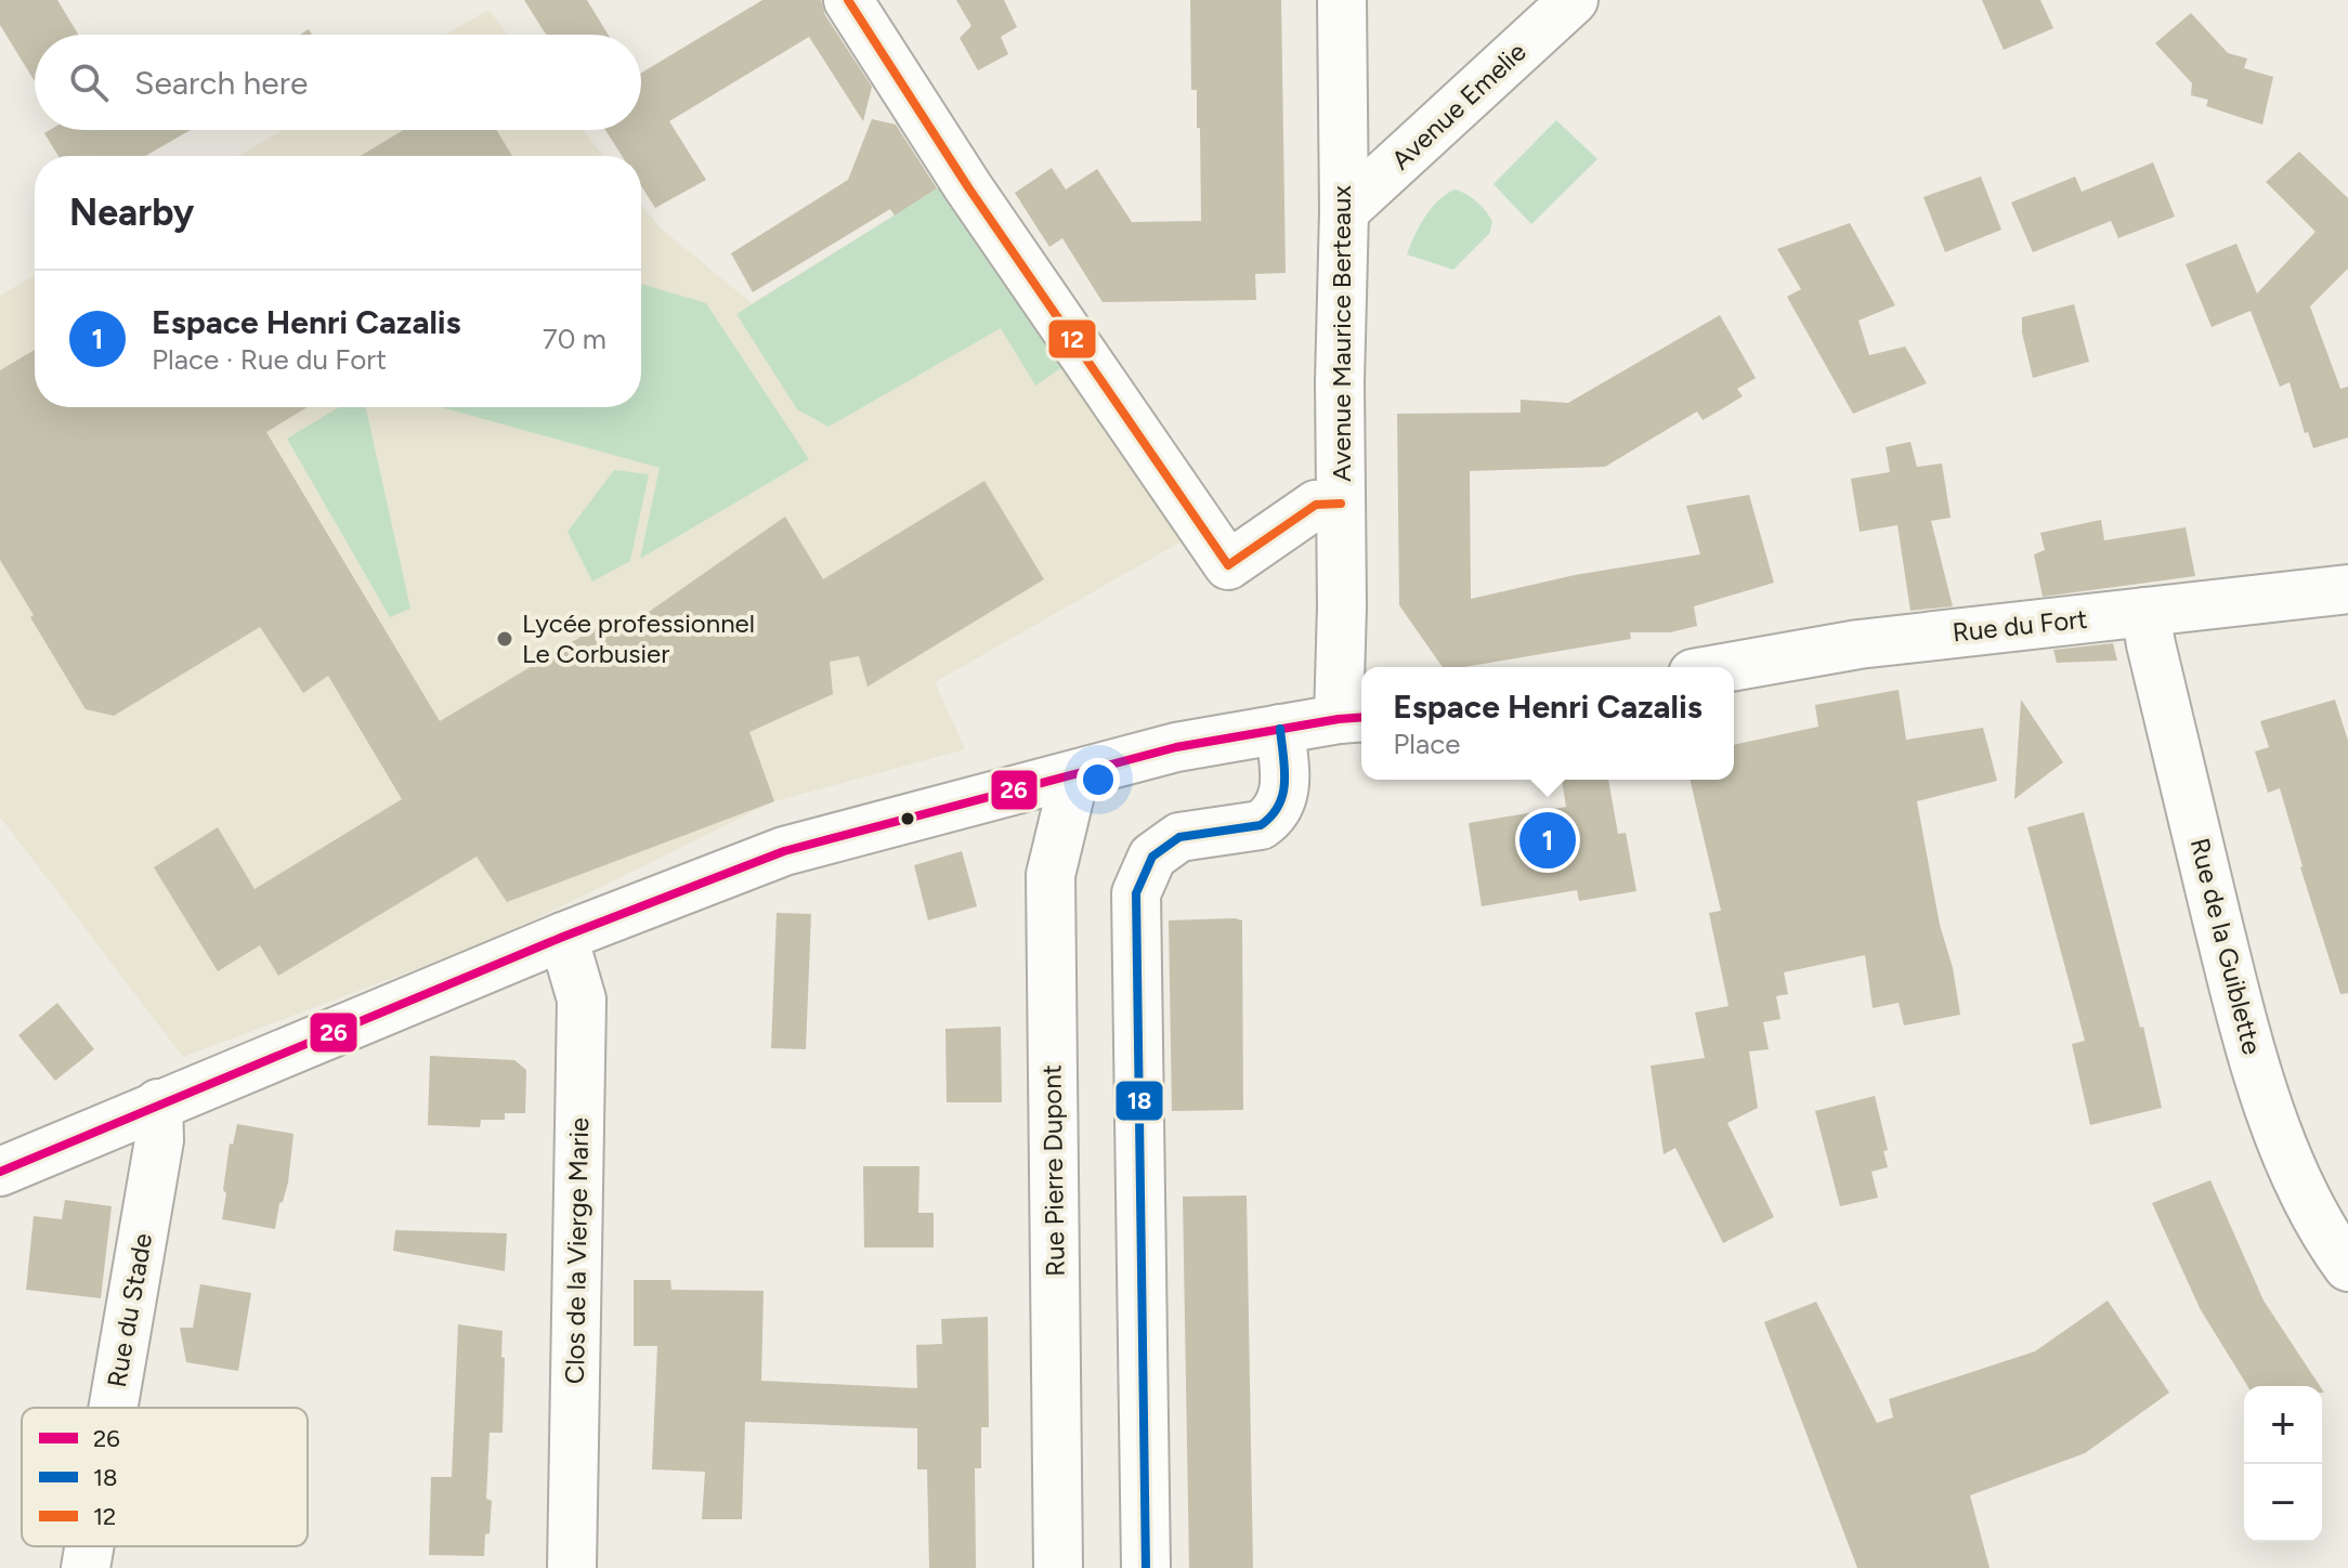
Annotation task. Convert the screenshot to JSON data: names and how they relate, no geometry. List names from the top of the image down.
{
  "streets": {
    "street": [
      "Avenue Emelie",
      "Avenue Maurice Berteaux",
      "Rue du Fort",
      "Rue de la Guiblette",
      "Rue Pierre Dupont",
      "Clos de la Vierge Marie",
      "Rue du Stade"
    ]
  },
  "crossings": [
    ["Avenue Emelie", "Avenue Maurice Berteaux"],
    ["Rue du Fort", "Rue de la Guiblette"]
  ],
  "places": ["Lycée professionnel Le Corbusier"],
  "lines": ["transit line 12", "transit line 26", "transit line 18"],
  "legend": ["26", "18", "12"],
  "page": {
    "search": "Search here",
    "heading": "Nearby",
    "list": [
      {
        "mark": "1",
        "name": "Espace Henri Cazalis",
        "note": "Place · Rue du Fort",
        "value": "70 m"
      }
    ],
    "popup": ["Espace Henri Cazalis", "Place"],
    "pins": "1",
    "map_buttons": ["+", "−"]
  }
}
